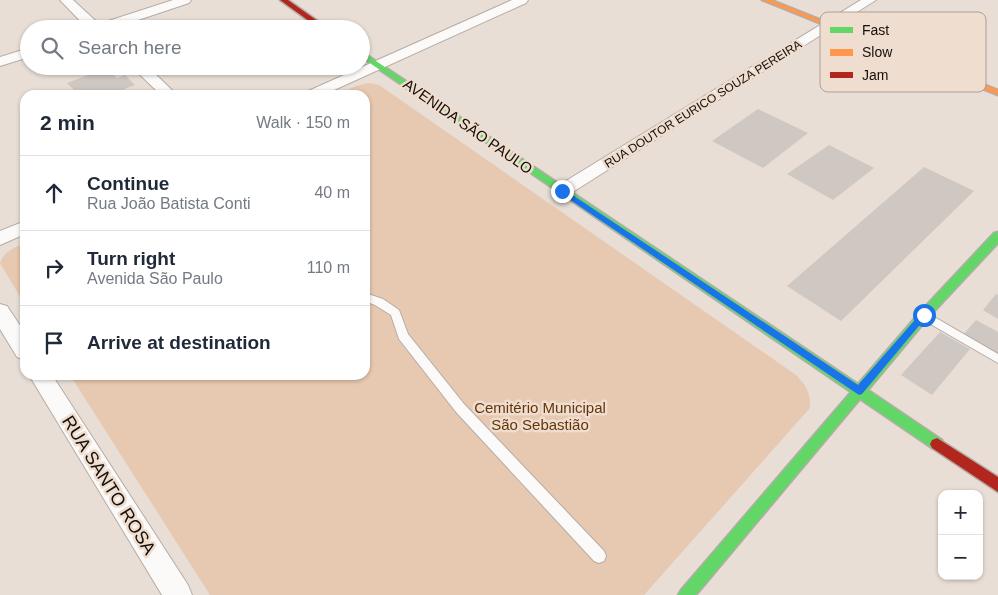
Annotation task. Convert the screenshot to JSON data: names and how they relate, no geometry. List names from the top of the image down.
{
  "streets": {
    "street": ["RUA DOUTOR EURICO SOUZA PEREIRA", "AVENIDA SÃO PAULO", "RUA SANTO ROSA"]
  },
  "crossings": [
    ["RUA DOUTOR EURICO SOUZA PEREIRA", "AVENIDA SÃO PAULO"]
  ],
  "parks": ["Cemitério Municipal São Sebastião"],
  "legend": ["Fast", "Slow", "Jam"],
  "page": {
    "search": "Search here",
    "heading": ["2 min", "Walk · 150 m"],
    "list": [
      ["Continue", "Rua João Batista Conti", "40 m"],
      ["Turn right", "Avenida São Paulo", "110 m"],
      "Arrive at destination"
    ],
    "map_buttons": ["+", "−"]
  }
}
